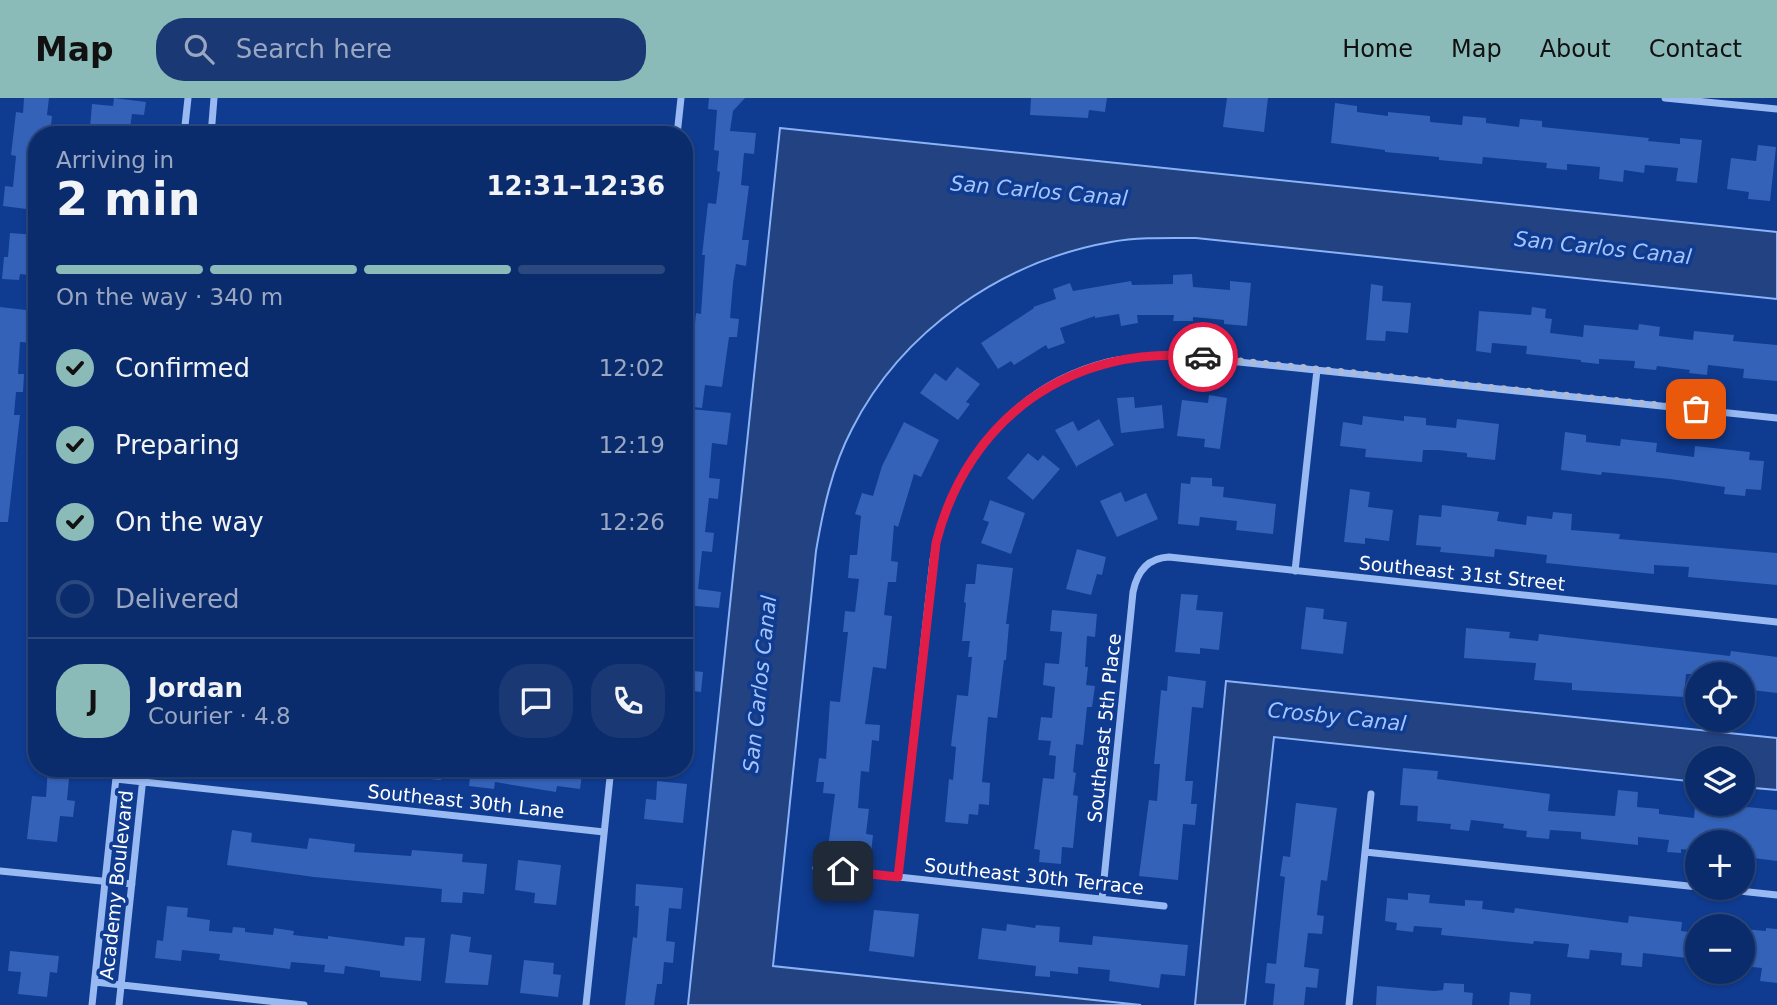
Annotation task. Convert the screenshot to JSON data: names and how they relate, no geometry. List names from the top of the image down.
{
  "streets": {
    "street": [
      "Southeast 31st Street",
      "Southeast 5th Place",
      "Southeast 30th Lane",
      "Southeast 30th Terrace",
      "Academy Boulevard"
    ]
  },
  "crossings": [
    ["Southeast 31st Street", "Southeast 5th Place"],
    ["Southeast 5th Place", "Southeast 30th Terrace"],
    ["Southeast 30th Lane", "Academy Boulevard"]
  ],
  "water": ["San Carlos Canal", "Crosby Canal"],
  "page": {
    "header": "Map",
    "search": "Search here",
    "nav": [
      "Home",
      "Map",
      "About",
      "Contact"
    ],
    "heading": ["2 min", "Arriving in", "12:31–12:36"],
    "panel": ["Jordan", "Courier · 4.8"],
    "bar": "On the way · 340 m",
    "list": [
      ["Confirmed", "12:02"],
      ["Preparing", "12:19"],
      ["On the way", "12:26"],
      "Delivered"
    ],
    "map_buttons": ["+", "−"],
    "round": "J"
  }
}
